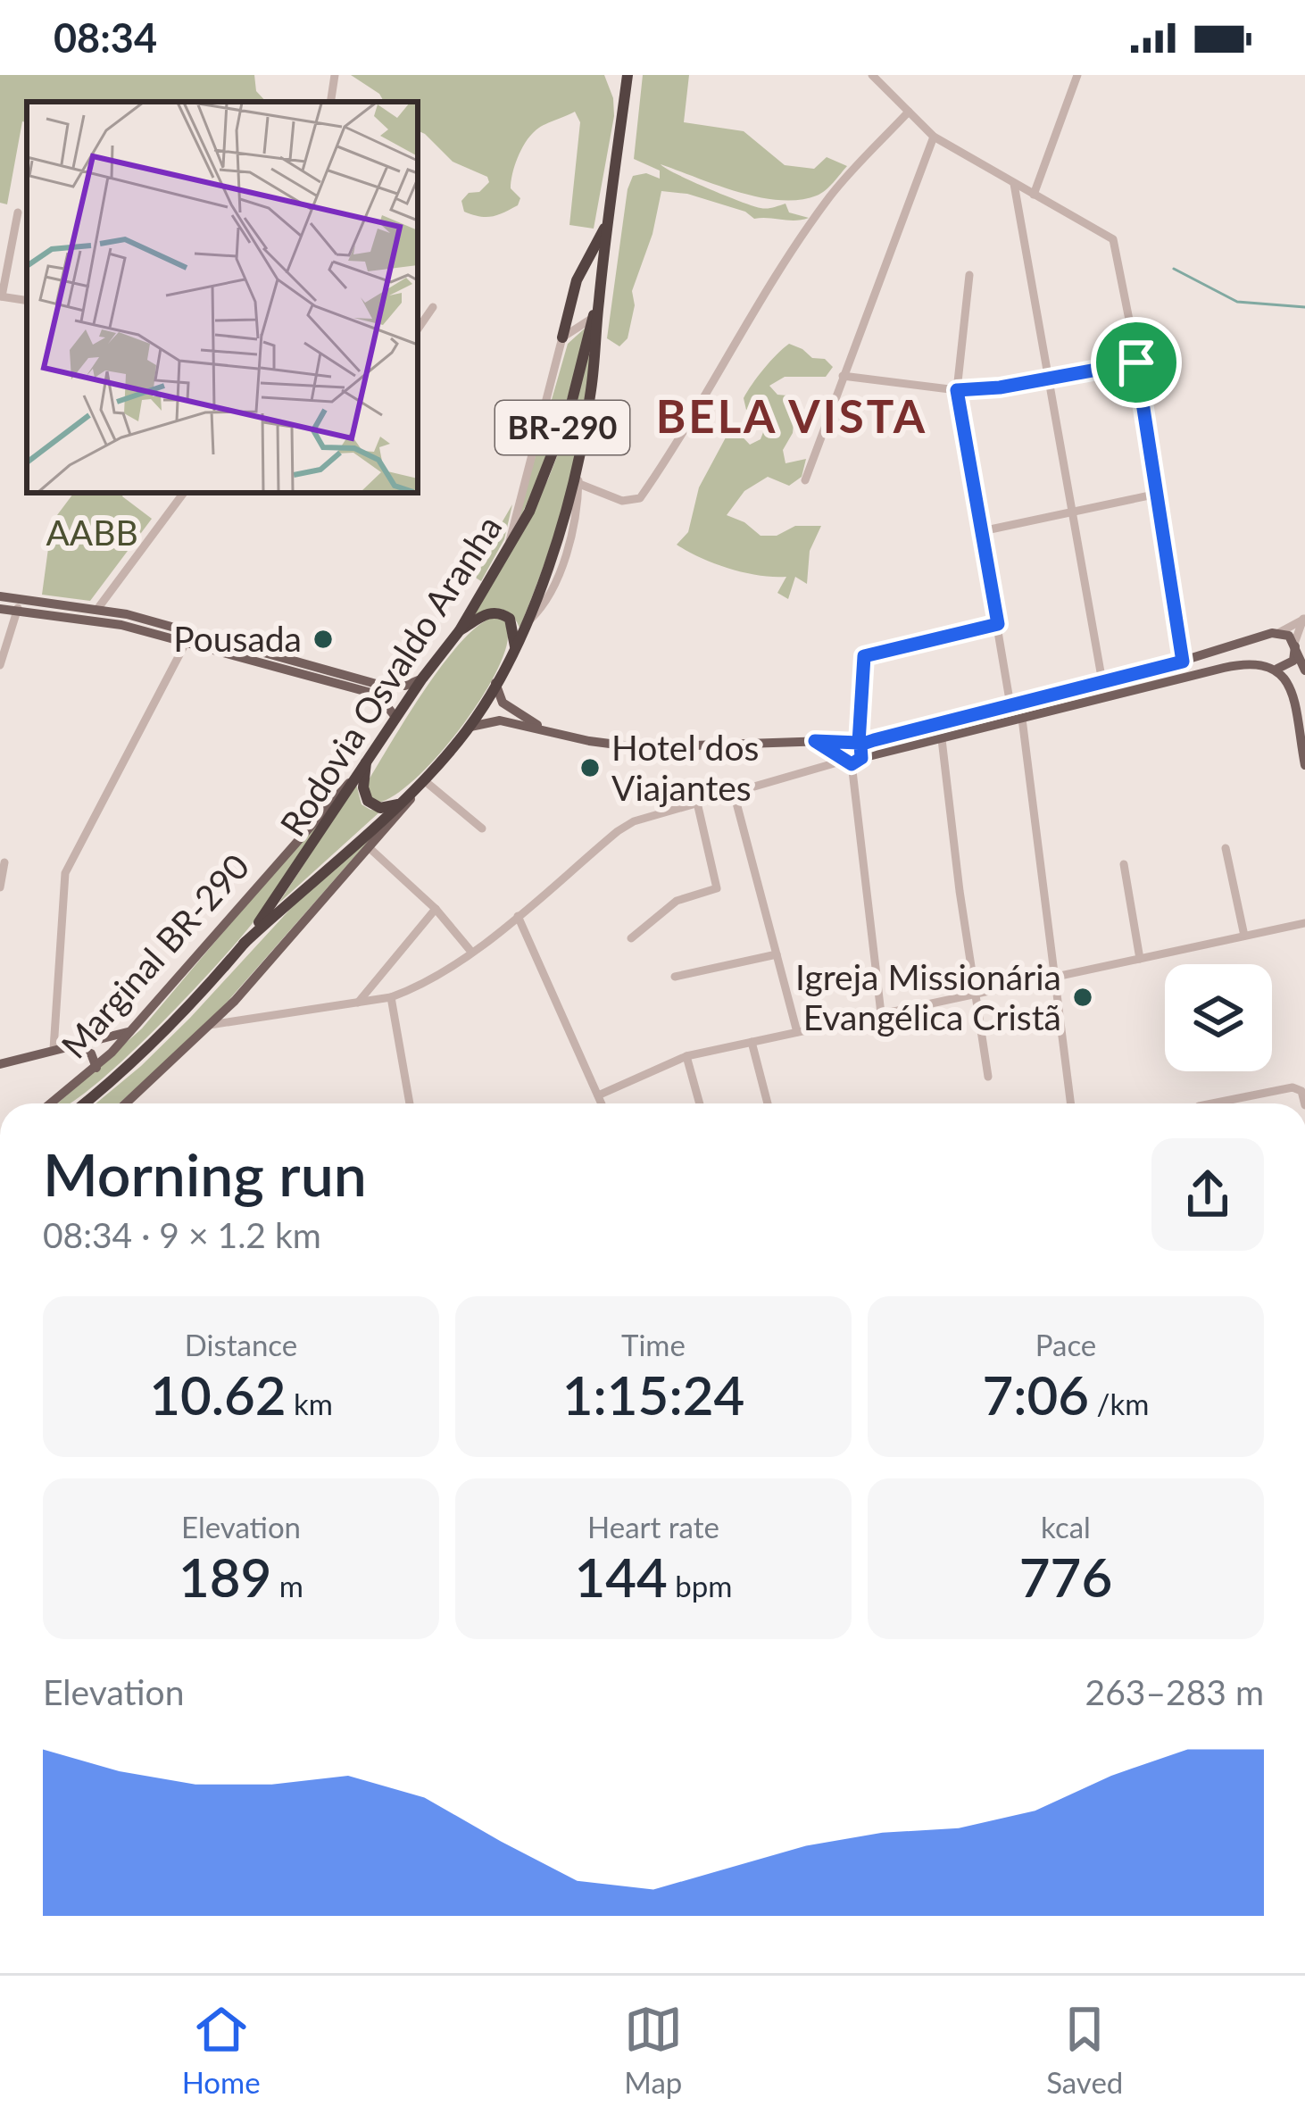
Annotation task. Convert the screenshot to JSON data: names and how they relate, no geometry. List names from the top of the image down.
{
  "streets": {
    "highway": ["BR-290", "Rodovia Osvaldo Aranha"],
    "main road": ["Marginal BR-290"]
  },
  "crossings": [
    ["Rodovia Osvaldo Aranha", "Marginal BR-290"]
  ],
  "districts": ["BELA VISTA"],
  "parks": ["AABB"],
  "places": ["Pousada", "Hotel dos Viajantes", "Igreja Missionária Evangélica Cristã"],
  "page": {
    "status": "08:34",
    "heading": ["Morning run", "08:34 · 9 × 1.2 km"],
    "stats": [
      ["Distance", "10.62 km"],
      ["Time", "1:15:24"],
      ["Pace", "7:06 /km"],
      ["Elevation", "189 m"],
      ["Heart rate", "144 bpm"],
      ["kcal", "776"]
    ],
    "chart": ["Elevation", "263–283 m"],
    "tabs": ["Home", "Map", "Saved"]
  }
}
